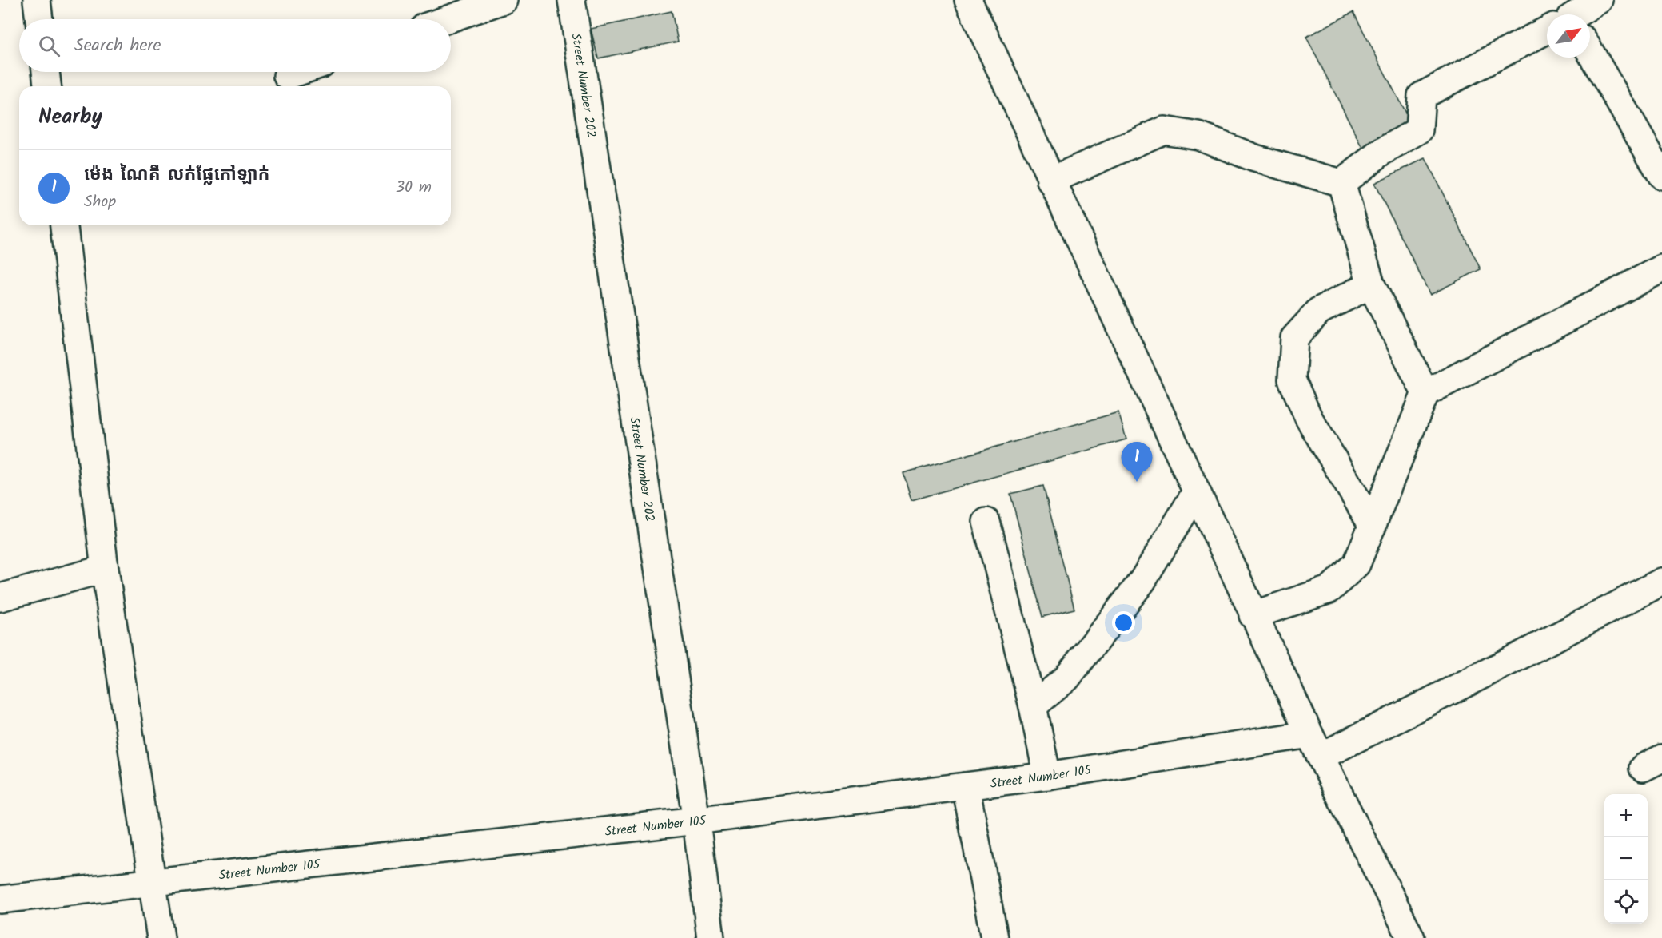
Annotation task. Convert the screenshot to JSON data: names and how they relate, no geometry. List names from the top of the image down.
{
  "streets": {
    "street": ["Street Number 202", "Street Number 105"]
  },
  "crossings": [
    ["Street Number 202", "Street Number 105"]
  ],
  "north": "top right",
  "page": {
    "search": "Search here",
    "heading": "Nearby",
    "list": [
      {
        "mark": "1",
        "name": "ម៉េង ណៃគី លក់ផ្លែកៅឡាក់",
        "note": "Shop",
        "value": "30 m"
      }
    ],
    "pins": "1",
    "map_buttons": ["+", "−"]
  }
}
